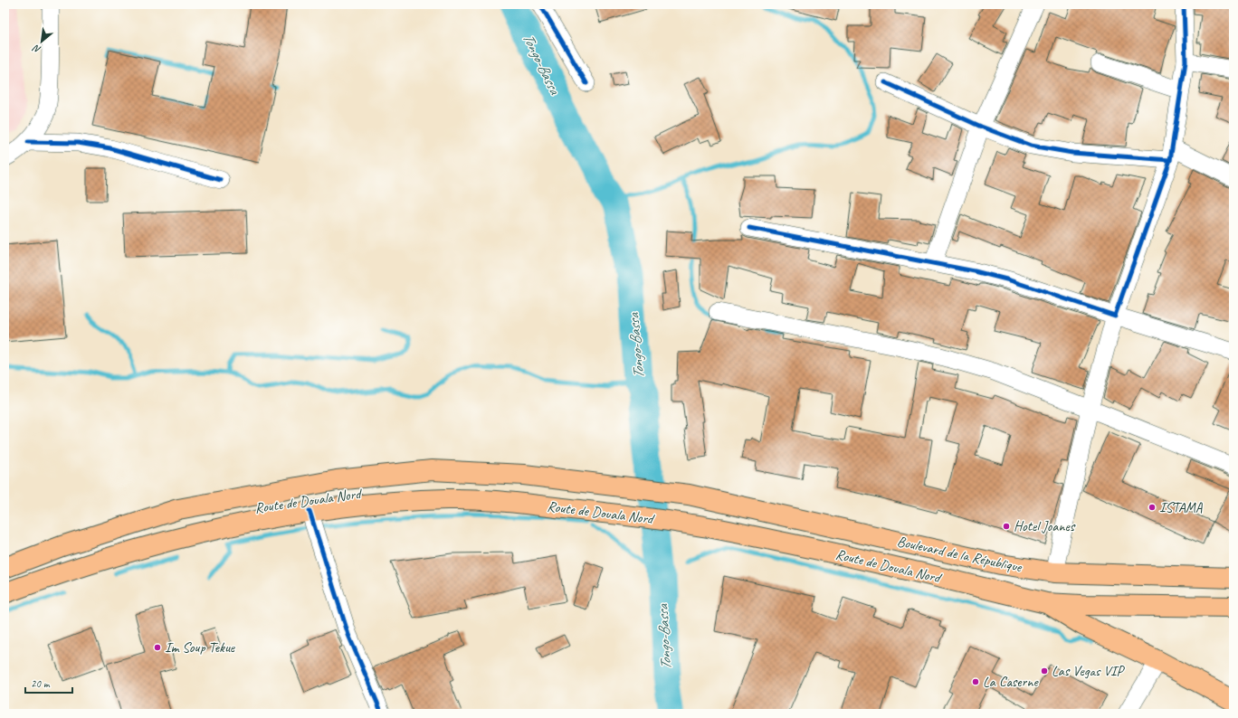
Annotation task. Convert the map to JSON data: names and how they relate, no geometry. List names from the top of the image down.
{
  "streets": {
    "main road": ["Route de Douala Nord", "Boulevard de la République"]
  },
  "crossings": [
    ["Route de Douala Nord", "Boulevard de la République"]
  ],
  "water": ["Tongo-Bassa"],
  "places": [
    "ISTAMA",
    "Hotel Joanes",
    "Im Soup Tekue",
    "Las Vegas VIP",
    "La Caserne"
  ],
  "scale_bar": "20 m",
  "north": "bottom left"
}
